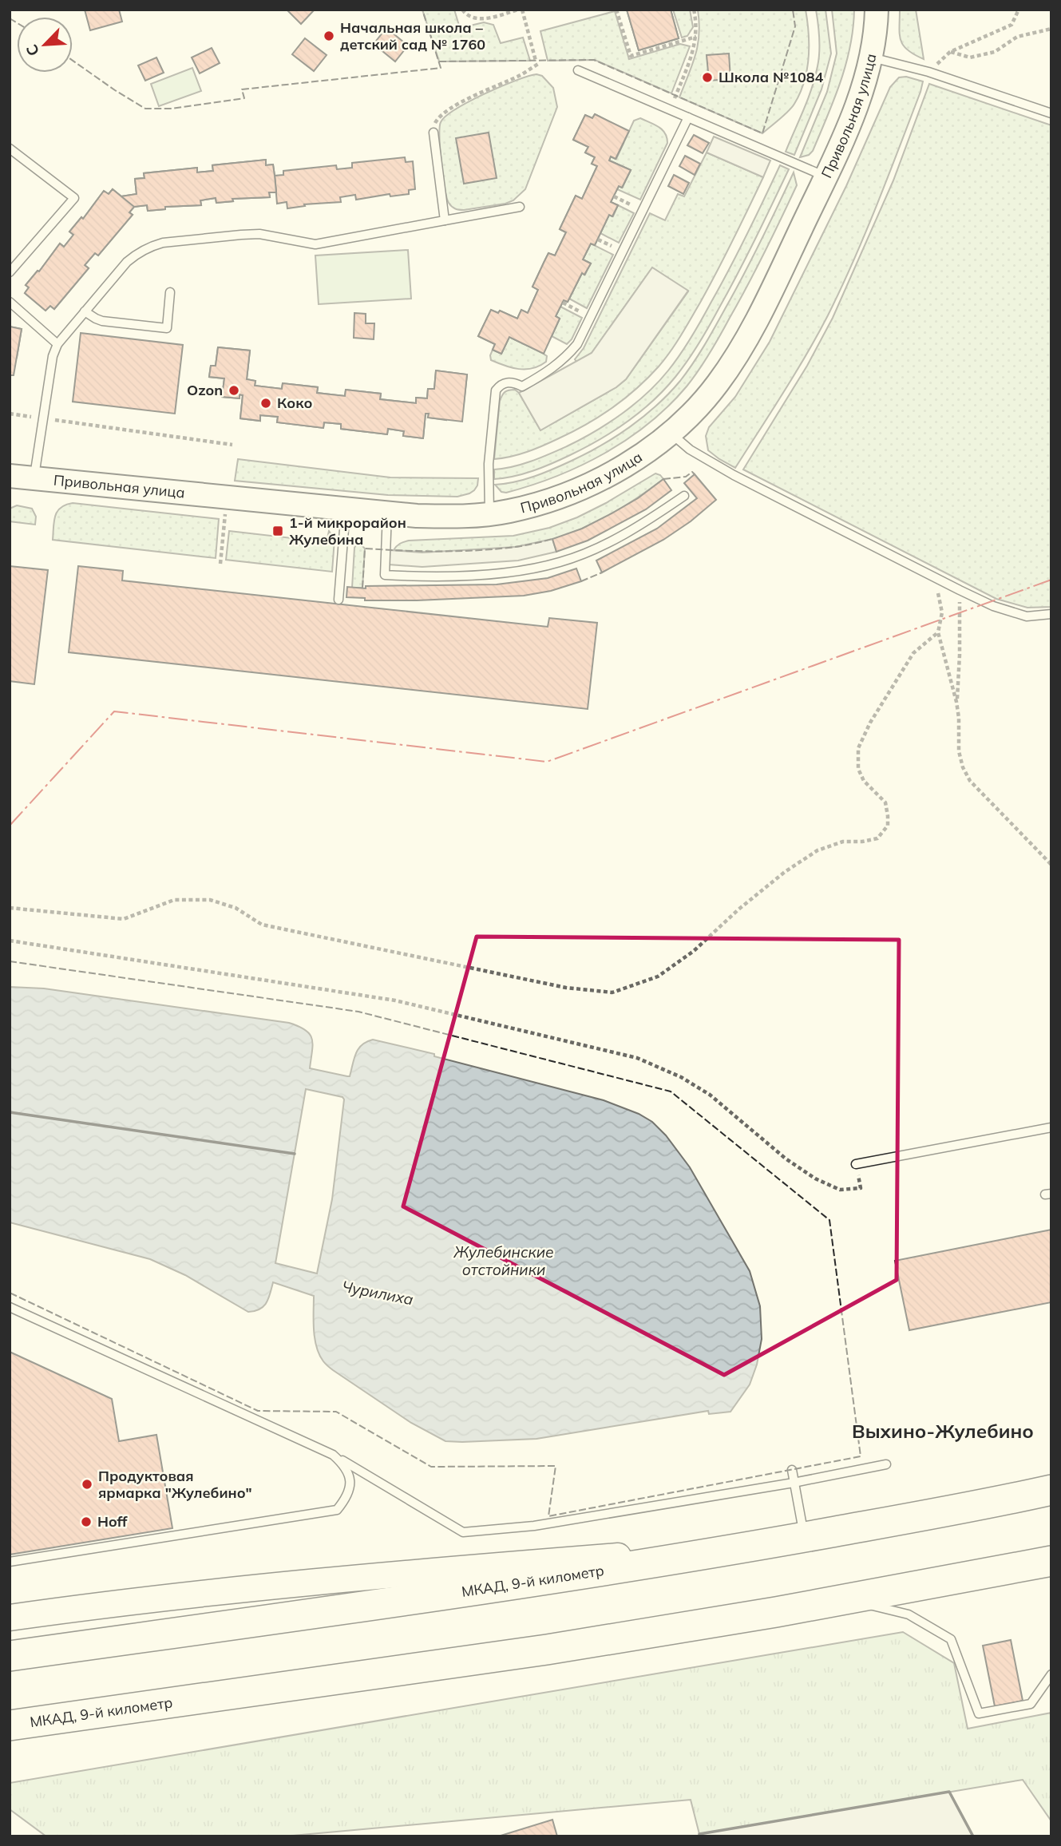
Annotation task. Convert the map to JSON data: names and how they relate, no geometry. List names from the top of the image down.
{
  "streets": {
    "highway": ["МКАД, 9-й километр"],
    "main road": ["Привольная улица"]
  },
  "districts": ["Выхино-Жулебино"],
  "water": ["Жулебинские отстойники", "Чурилиха"],
  "places": {
    "other": [
      "Начальная школа – детский сад № 1760",
      "Школа №1084",
      "Ozon",
      "Коко",
      "Продуктовая ярмарка \"Жулебино\"",
      "Hoff"
    ],
    "transit": ["1-й микрорайон Жулебина"]
  },
  "north": "bottom left"
}
